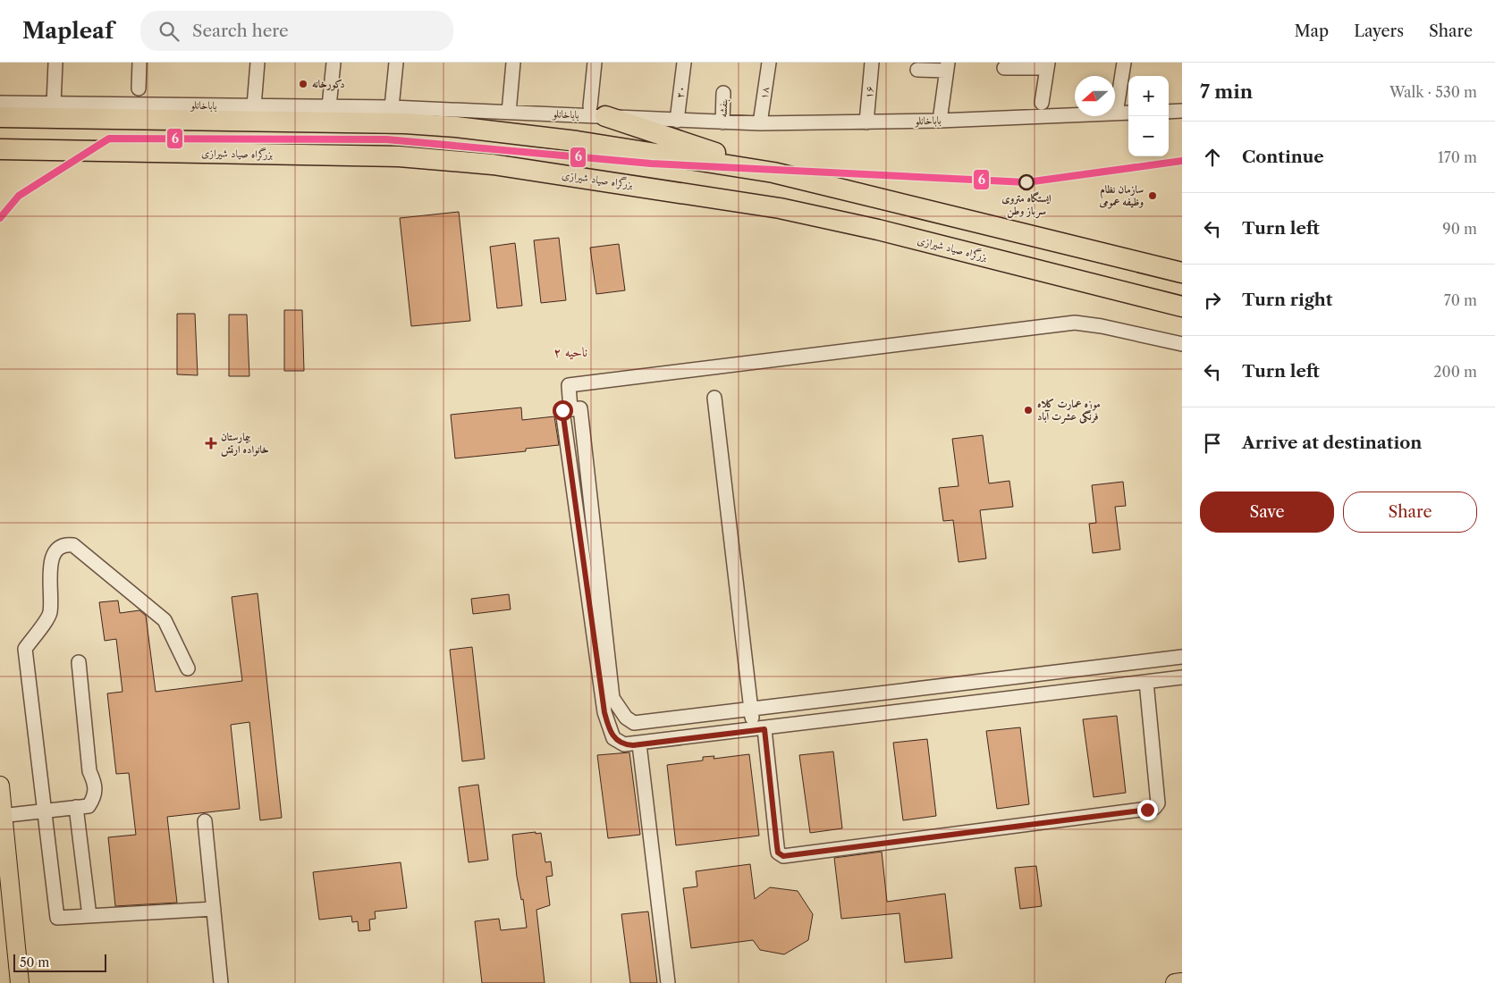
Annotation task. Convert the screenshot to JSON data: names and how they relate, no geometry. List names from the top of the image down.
{
  "streets": {
    "highway": ["بزرگراه صیاد شیرازی"],
    "street": [
      "۲۰",
      "۱۶",
      "۱۸",
      "باباخانلو",
      "بنفشه"
    ]
  },
  "crossings": [
    ["۲۰", "باباخانلو"],
    ["۱۶", "باباخانلو"],
    ["۱۸", "باباخانلو"],
    ["باباخانلو", "بنفشه"]
  ],
  "districts": ["ناحیه ۲"],
  "places": {
    "other": [
      "دکورخانه",
      "ایستگاه متروی سرباز وطن",
      "سازمان نظام وظیفه عمومی",
      "موزه عمارت کلاه فرنگی عشرت آباد"
    ],
    "health": ["بیمارستان خانواده ارتش"]
  },
  "lines": ["transit line 6"],
  "scale_bar": "50 m",
  "north": "left",
  "page": {
    "header": "Mapleaf",
    "search": "Search here",
    "nav": ["Map", "Layers", "Share"],
    "heading": ["7 min", "Walk · 530 m"],
    "map_buttons": ["+", "−"],
    "list": [
      ["Continue", "170 m"],
      ["Turn left", "90 m"],
      ["Turn right", "70 m"],
      ["Turn left", "200 m"],
      "Arrive at destination"
    ],
    "buttons": ["Save", "Share"],
    "scale": "50 m"
  }
}
